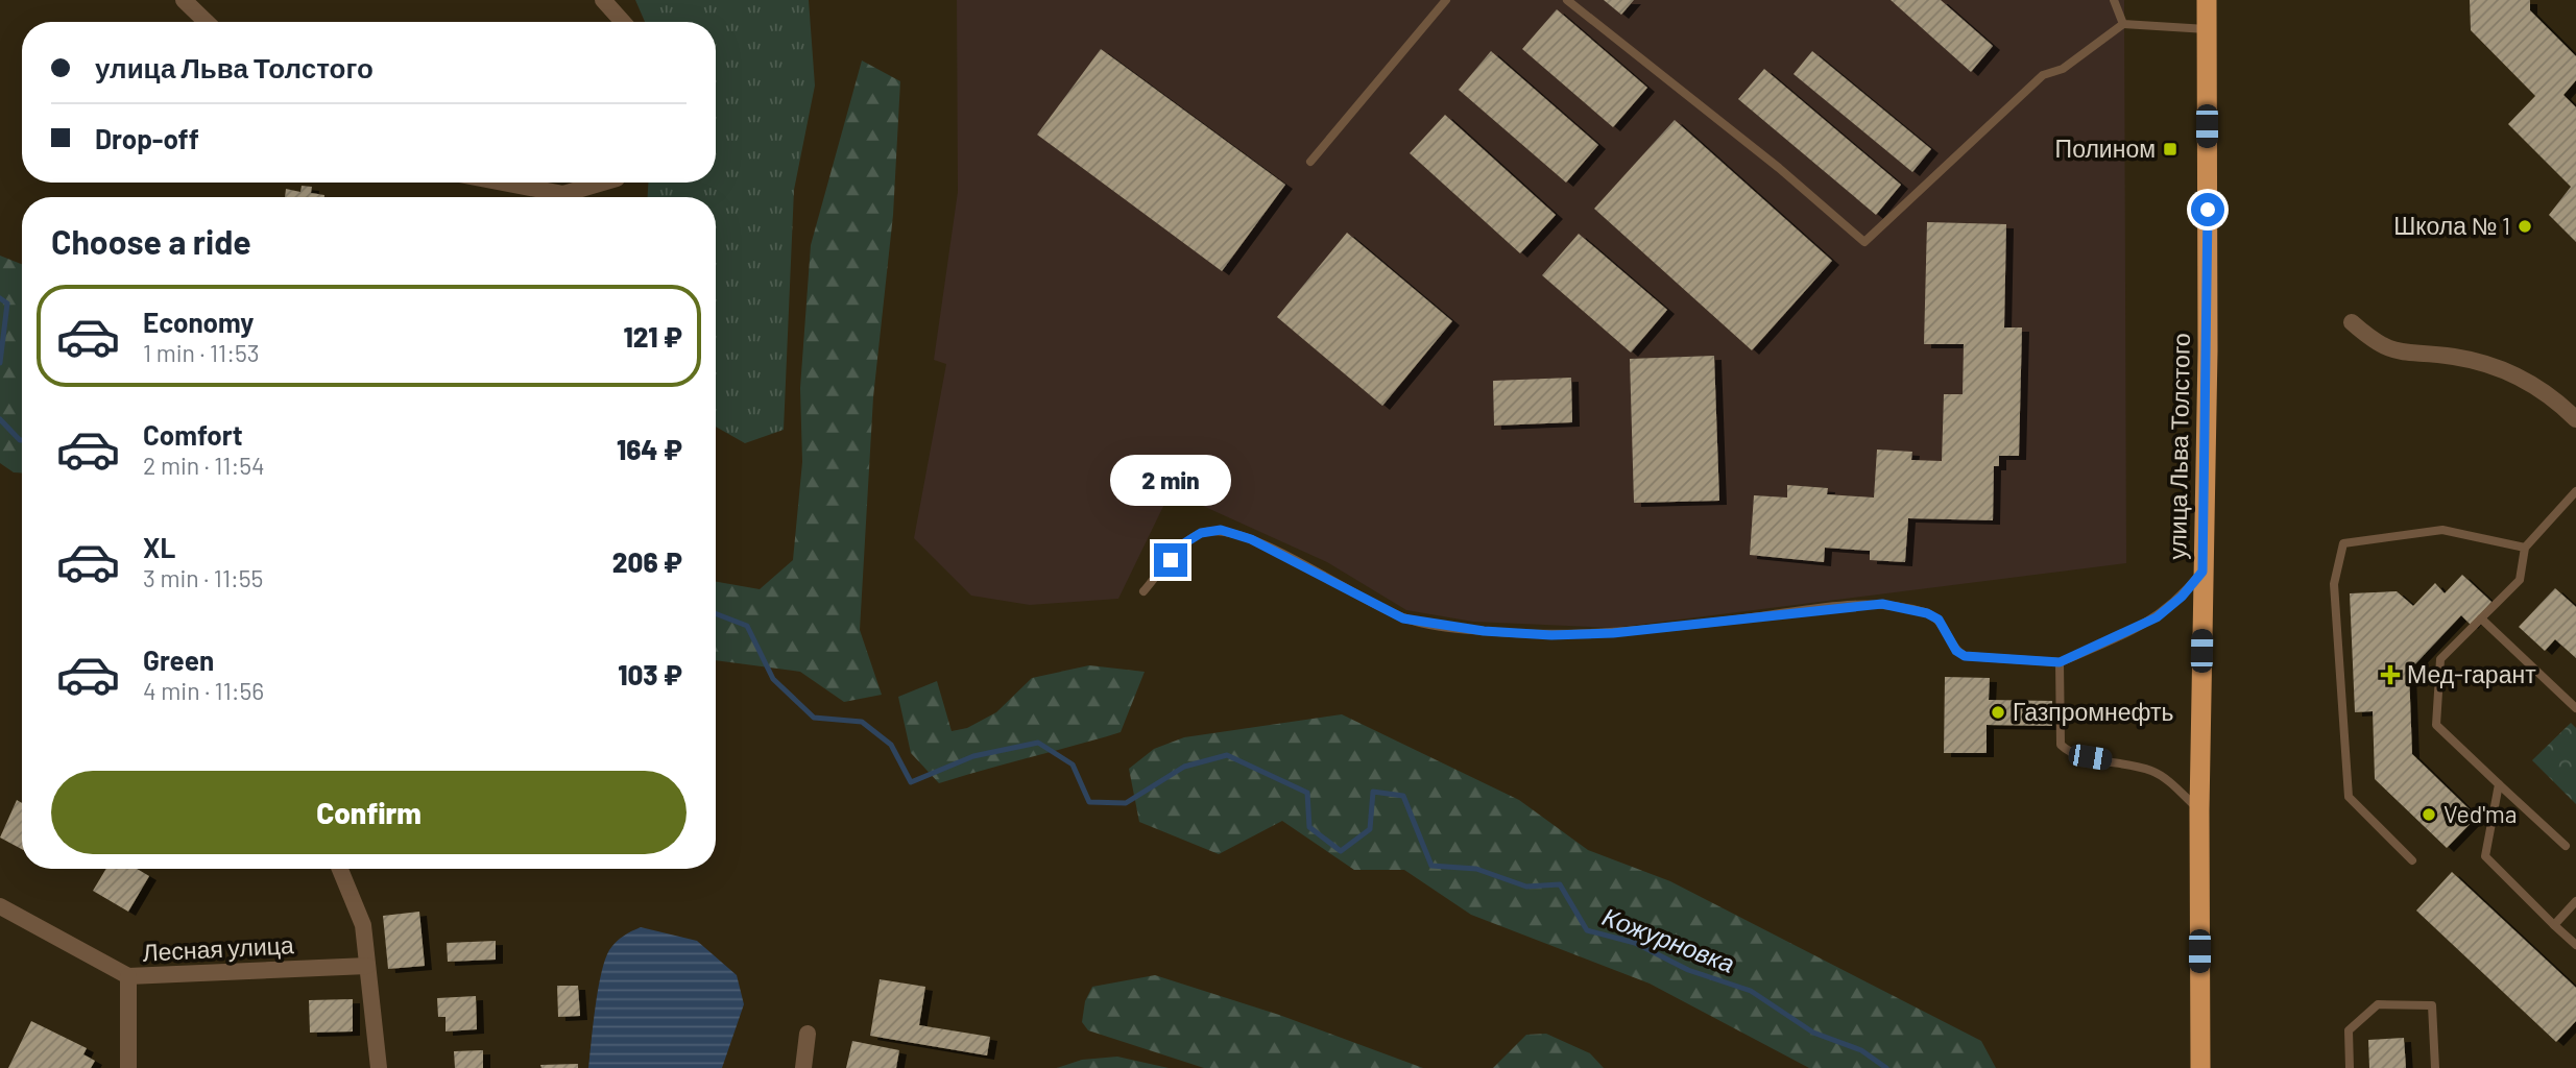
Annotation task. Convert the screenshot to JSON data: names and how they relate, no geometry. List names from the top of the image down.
{
  "streets": {
    "highway": ["улица Льва Толстого"],
    "street": ["Лесная улица"]
  },
  "water": ["Кожурновка"],
  "places": {
    "transit": ["Полином"],
    "other": ["Школа № 1", "Газпромнефть", "Ved'ma"],
    "health": ["Мед-гарант"]
  },
  "page": {
    "banner": ["улица Льва Толстого", "Drop-off"],
    "heading": "Choose a ride",
    "list": [
      {
        "name": "Economy",
        "note": "1 min · 11:53",
        "value": "121 ₽"
      },
      {
        "name": "Comfort",
        "note": "2 min · 11:54",
        "value": "164 ₽"
      },
      {
        "name": "XL",
        "note": "3 min · 11:55",
        "value": "206 ₽"
      },
      {
        "name": "Green",
        "note": "4 min · 11:56",
        "value": "103 ₽"
      }
    ],
    "bubble": "2 min",
    "buttons": "Confirm"
  }
}
